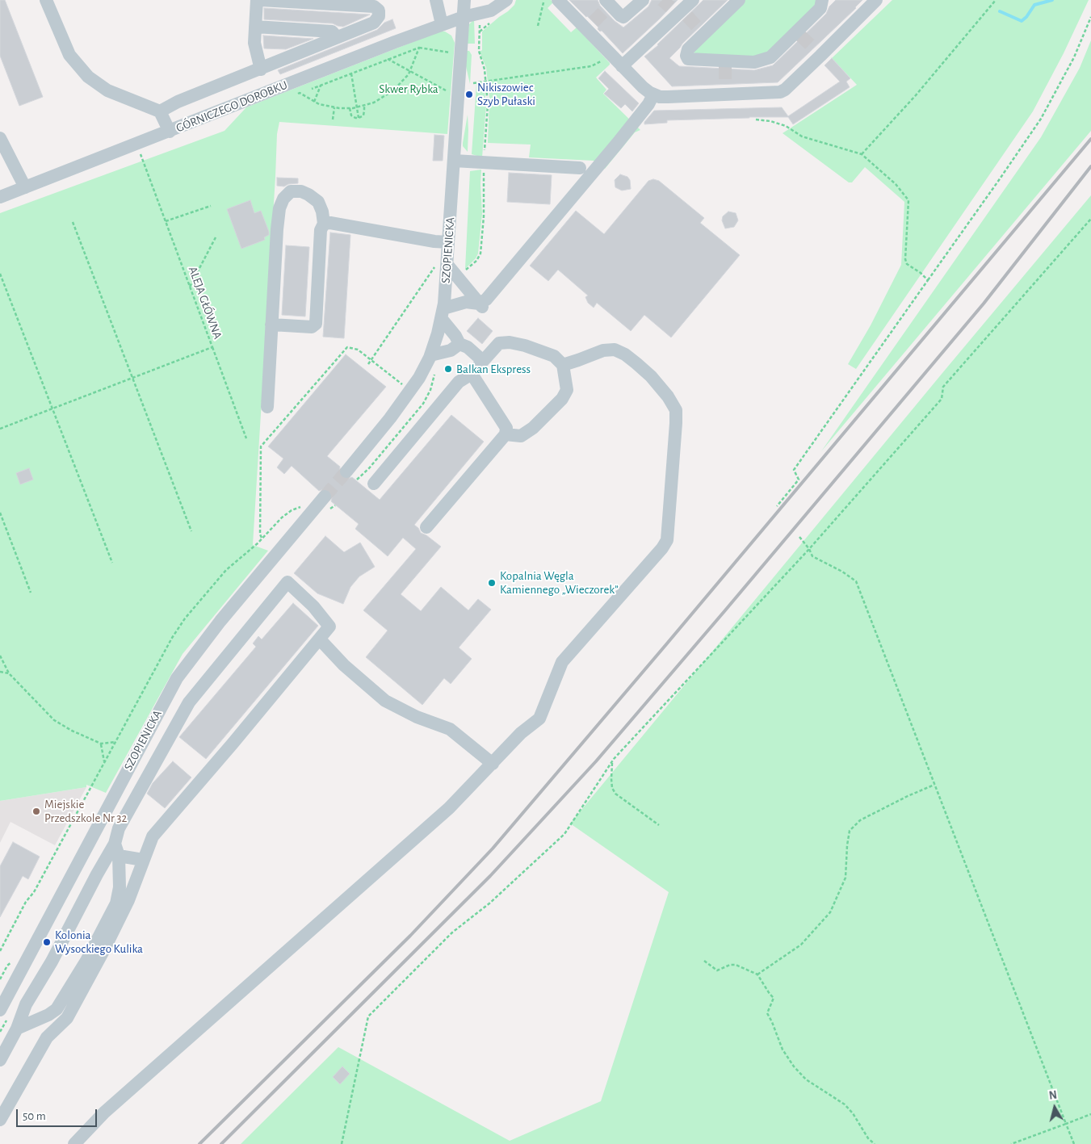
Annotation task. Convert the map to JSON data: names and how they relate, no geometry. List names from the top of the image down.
{
  "streets": {
    "street": ["GÓRNICZEGO DOROBKU", "SZOPIENICKA"],
    "path": ["ALEJA GŁÓWNA"]
  },
  "crossings": [
    ["GÓRNICZEGO DOROBKU", "SZOPIENICKA"]
  ],
  "parks": ["Skwer Rybka"],
  "places": [
    "Nikiszowiec Szyb Pułaski",
    "Balkan Ekspress",
    "Kopalnia Węgla Kamiennego „Wieczorek”",
    "Miejskie Przedszkole Nr 32",
    "Kolonia Wysockiego Kulika"
  ],
  "scale_bar": "50 m",
  "north": "top"
}
